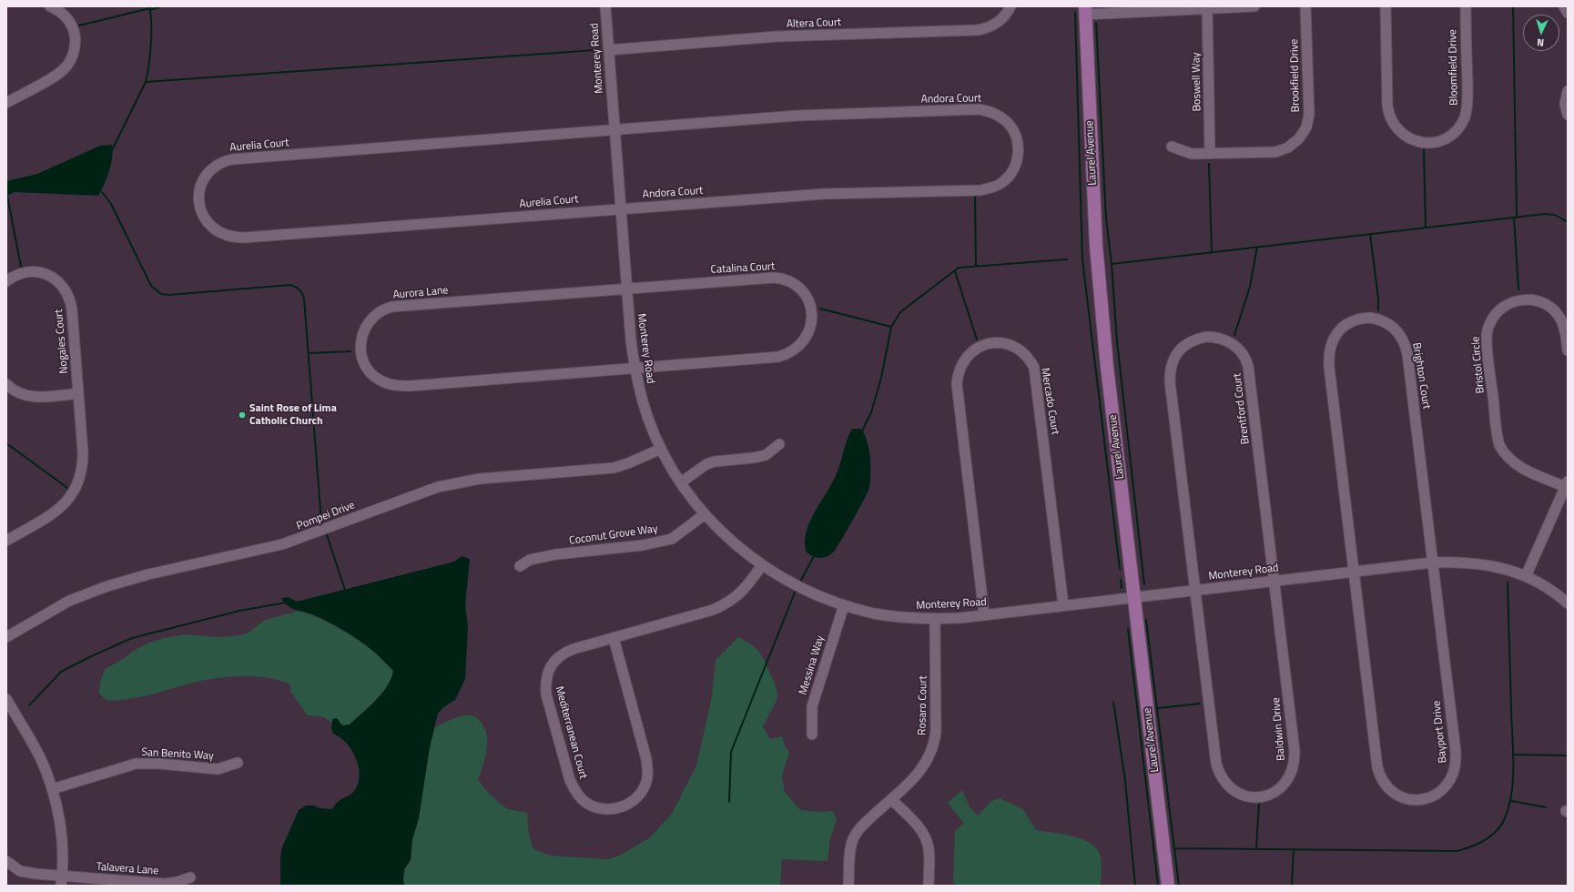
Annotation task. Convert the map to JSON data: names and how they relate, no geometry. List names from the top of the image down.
{
  "streets": {
    "main road": ["Laurel Avenue"],
    "street": [
      "Altera Court",
      "Monterey Road",
      "Bloomfield Drive",
      "Brookfield Drive",
      "Boswell Way",
      "Andora Court",
      "Aurelia Court",
      "Catalina Court",
      "Aurora Lane",
      "Nogales Court",
      "Bristol Circle",
      "Brighton Court",
      "Mercado Court",
      "Brentford Court",
      "Pompei Drive",
      "Coconut Grove Way",
      "Messina Way",
      "Rosaro Court",
      "Baldwin Drive",
      "Bayport Drive",
      "Mediterranean Court",
      "San Benito Way",
      "Talavera Lane"
    ]
  },
  "crossings": [
    ["Altera Court", "Monterey Road"],
    ["Monterey Road", "Andora Court"],
    ["Monterey Road", "Aurelia Court"],
    ["Monterey Road", "Laurel Avenue"],
    ["Monterey Road", "Catalina Court"],
    ["Monterey Road", "Aurora Lane"],
    ["Monterey Road", "Bristol Circle"],
    ["Monterey Road", "Brighton Court"],
    ["Monterey Road", "Mercado Court"],
    ["Monterey Road", "Brentford Court"],
    ["Monterey Road", "Pompei Drive"],
    ["Monterey Road", "Coconut Grove Way"],
    ["Monterey Road", "Messina Way"],
    ["Monterey Road", "Rosaro Court"],
    ["Monterey Road", "Baldwin Drive"],
    ["Monterey Road", "Bayport Drive"],
    ["Monterey Road", "Mediterranean Court"],
    ["Brookfield Drive", "Boswell Way"],
    ["Andora Court", "Aurelia Court"],
    ["Catalina Court", "Aurora Lane"],
    ["Brighton Court", "Bayport Drive"],
    ["Brentford Court", "Baldwin Drive"]
  ],
  "places": ["Saint Rose of Lima Catholic Church"],
  "north": "bottom"
}
